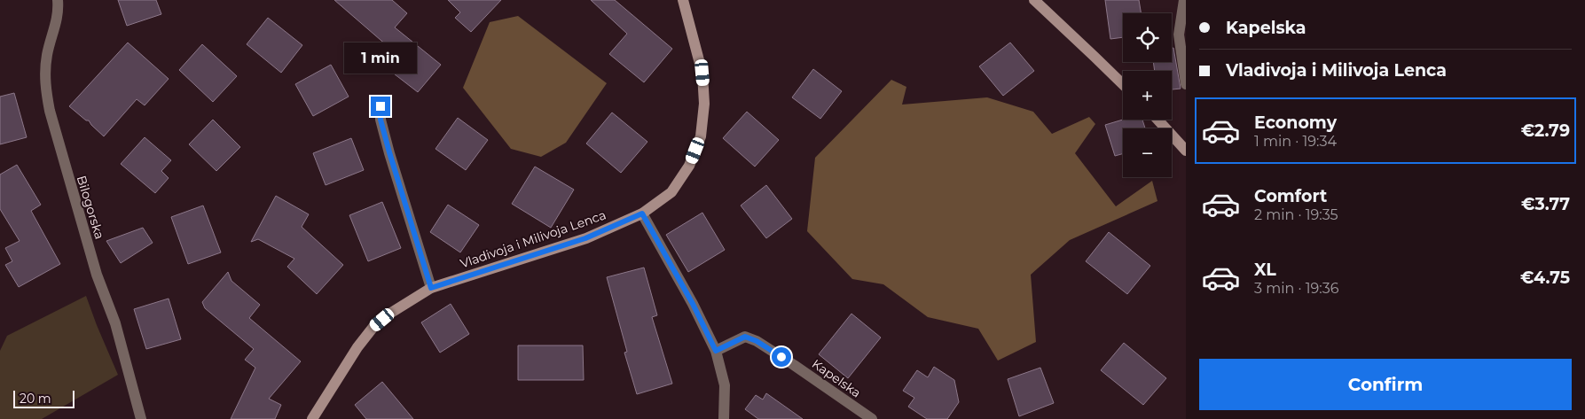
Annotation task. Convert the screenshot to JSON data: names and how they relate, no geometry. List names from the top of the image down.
{
  "streets": {
    "street": ["Bilogorska", "Vladivoja i Milivoja Lenca", "Kapelska"]
  },
  "scale_bar": "20 m",
  "page": {
    "banner": ["Kapelska", "Vladivoja i Milivoja Lenca"],
    "map_buttons": ["+", "−"],
    "bubble": "1 min",
    "list": [
      {
        "name": "Economy",
        "note": "1 min · 19:34",
        "value": "€2.79"
      },
      {
        "name": "Comfort",
        "note": "2 min · 19:35",
        "value": "€3.77"
      },
      {
        "name": "XL",
        "note": "3 min · 19:36",
        "value": "€4.75"
      }
    ],
    "buttons": "Confirm",
    "scale": "20 m"
  }
}
